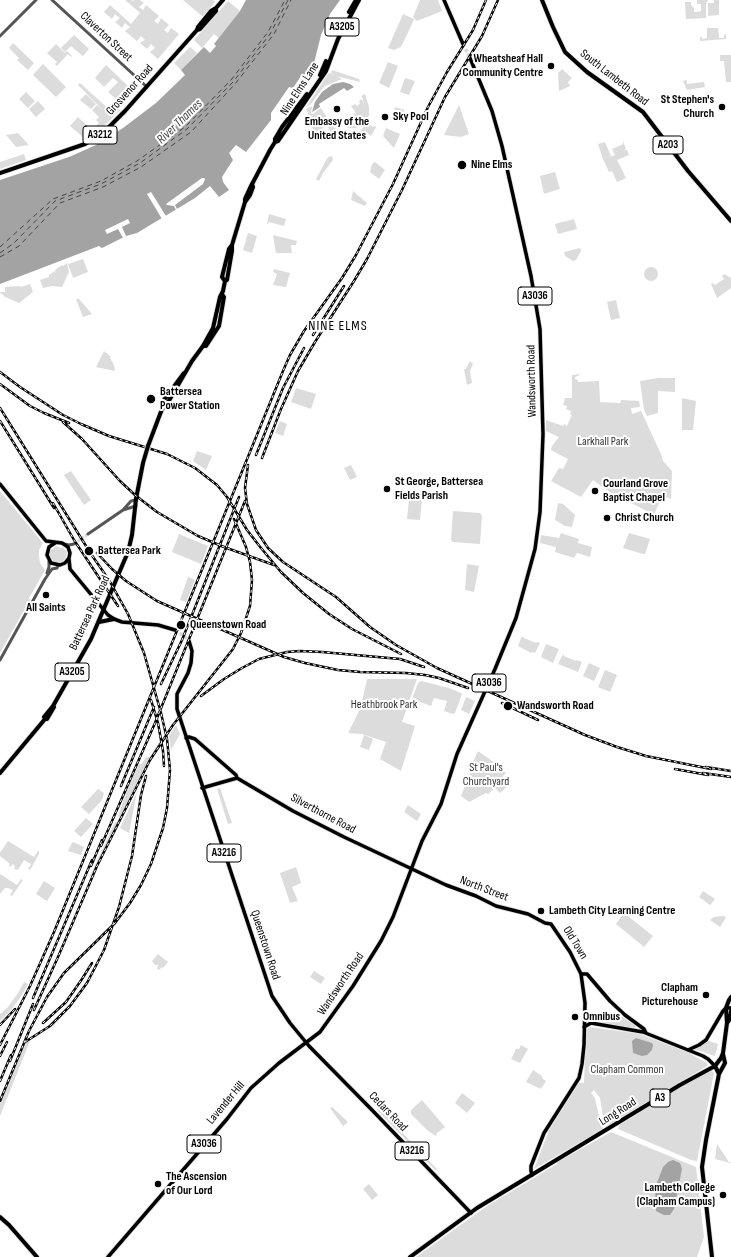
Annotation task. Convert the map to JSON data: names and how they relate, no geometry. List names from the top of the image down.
{
  "streets": {
    "highway": [
      "A3205",
      "South Lambeth Road",
      "Nine Elms Lane",
      "Grosvenor Road",
      "A3212",
      "A203",
      "Battersea Park Road",
      "A3",
      "Long Road"
    ],
    "main road": [
      "A3036",
      "Wandsworth Road",
      "Silverthorne Road",
      "A3216",
      "North Street",
      "Old Town",
      "Queenstown Road",
      "Lavender Hill",
      "Cedars Road"
    ],
    "street": ["Claverton Street"]
  },
  "crossings": [
    ["Claverton Street", "Grosvenor Road"],
    ["Nine Elms Lane", "Battersea Park Road"],
    ["Wandsworth Road", "Silverthorne Road"],
    ["Wandsworth Road", "North Street"],
    ["Wandsworth Road", "Queenstown Road"],
    ["Wandsworth Road", "Lavender Hill"],
    ["Wandsworth Road", "Cedars Road"],
    ["Silverthorne Road", "North Street"],
    ["Silverthorne Road", "Queenstown Road"],
    ["North Street", "Old Town"],
    ["Old Town", "A3"],
    ["Old Town", "Long Road"],
    ["Queenstown Road", "Lavender Hill"],
    ["Queenstown Road", "Cedars Road"],
    ["A3", "Cedars Road"],
    ["A3", "Long Road"],
    ["Lavender Hill", "Cedars Road"]
  ],
  "districts": ["NINE ELMS"],
  "water": ["River Thames"],
  "parks": [
    "Larkhall Park",
    "Heathbrook Park",
    "St Paul's Churchyard",
    "Clapham Common"
  ],
  "places": [
    "Wheatsheaf Hall Community Centre",
    "St Stephen's Church",
    "Embassy of the United States",
    "Sky Pool",
    "Nine Elms",
    "Battersea Power Station",
    "St George, Battersea Fields Parish",
    "Courland Grove Baptist Chapel",
    "Christ Church",
    "Battersea Park",
    "All Saints",
    "Queenstown Road",
    "Wandsworth Road",
    "Lambeth City Learning Centre",
    "Clapham Picturehouse",
    "Omnibus",
    "The Ascension of Our Lord",
    "Lambeth College (Clapham Campus)"
  ]
}
